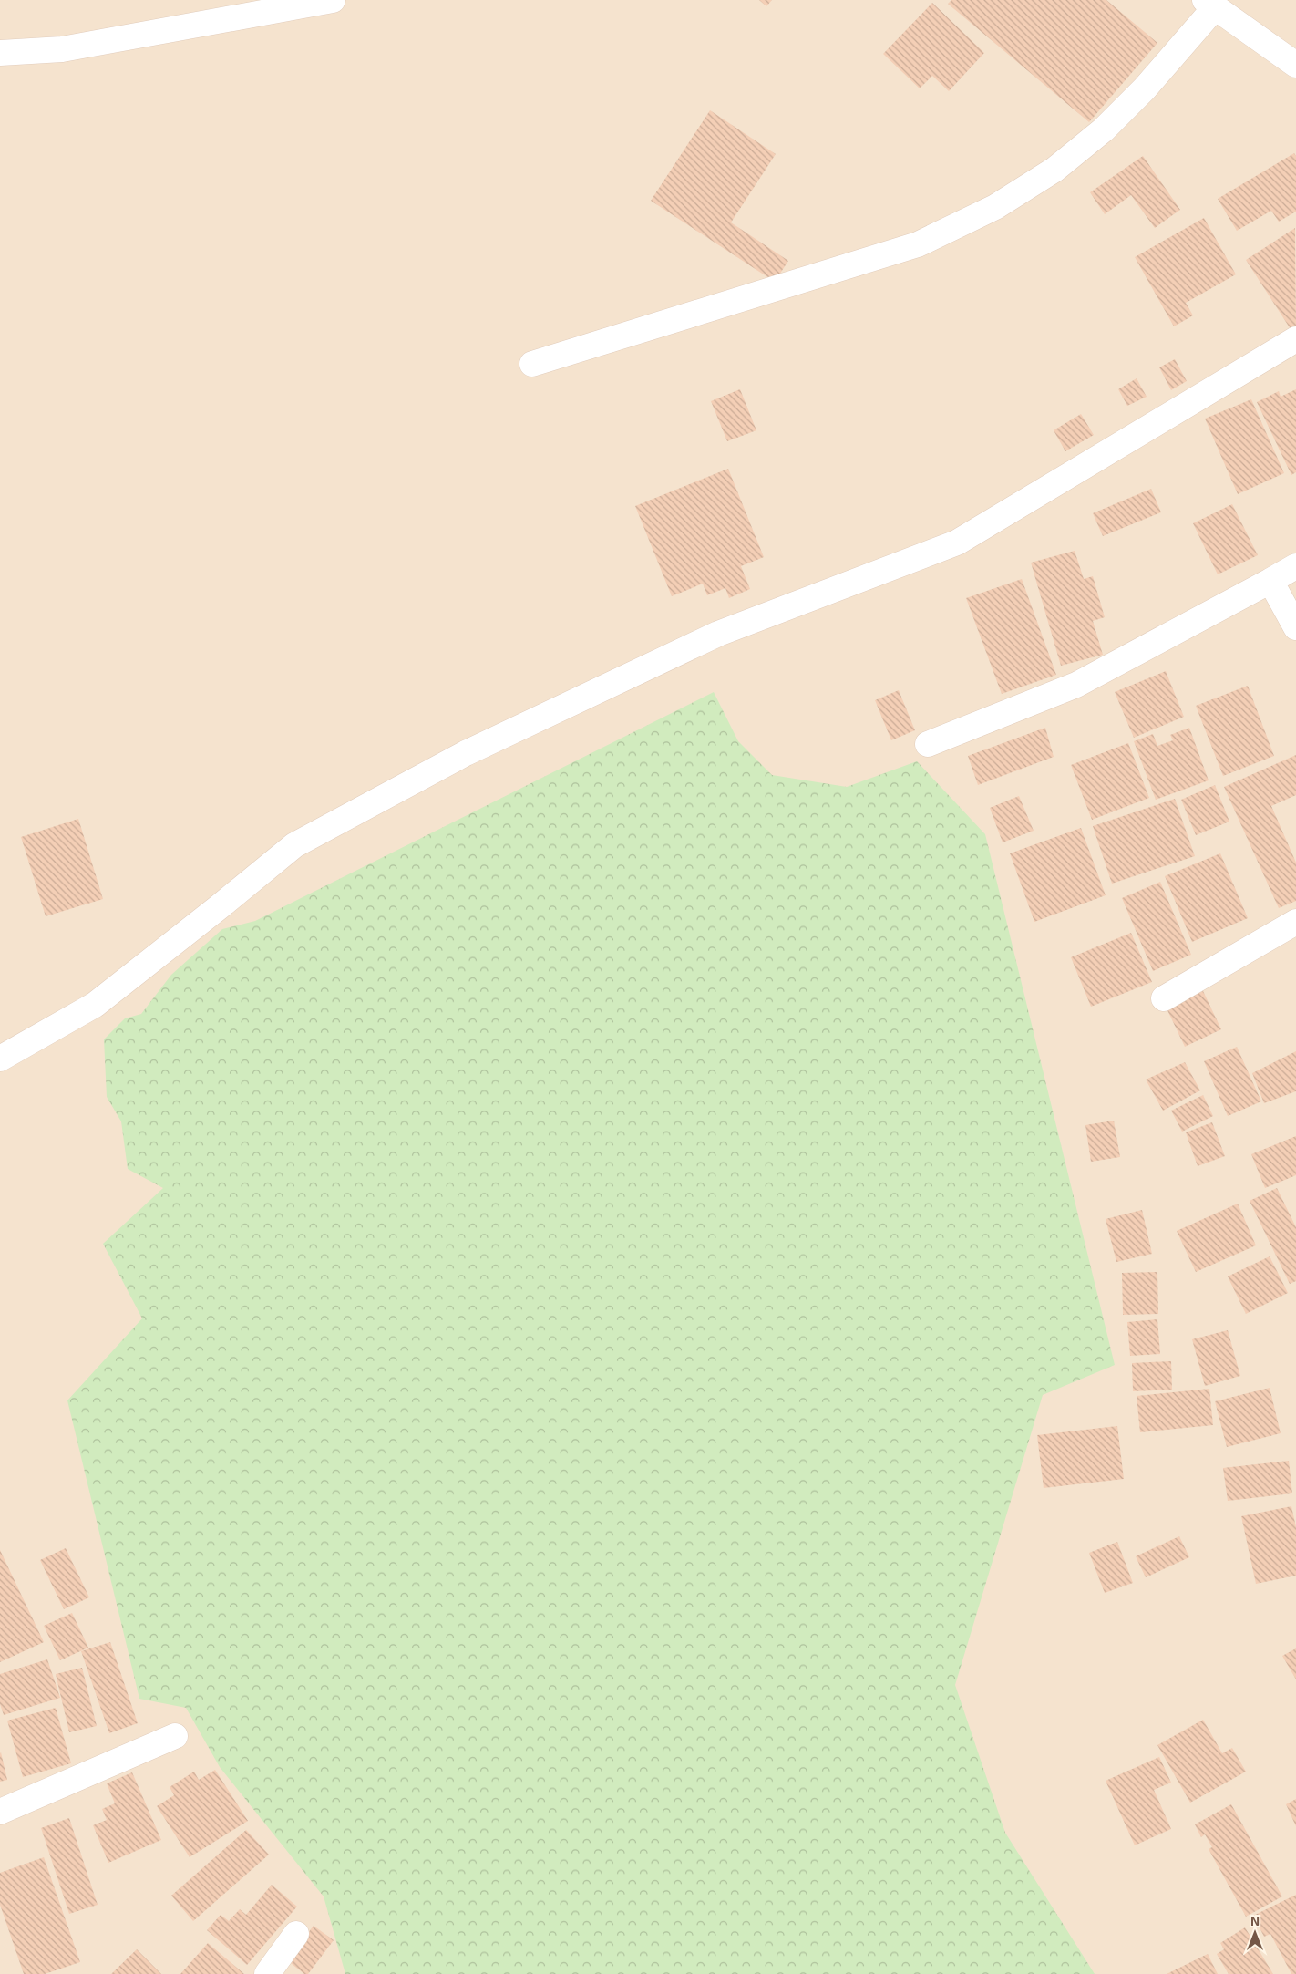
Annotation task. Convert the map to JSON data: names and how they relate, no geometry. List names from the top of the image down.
{
  "north": "top"
}
